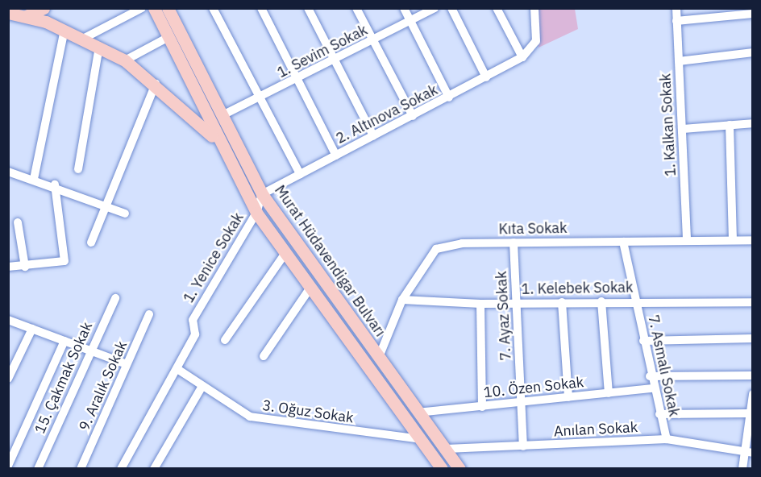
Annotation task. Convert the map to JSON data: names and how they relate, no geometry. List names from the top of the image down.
{
  "streets": {
    "main road": ["Murat Hüdavendigar Bulvarı"],
    "street": [
      "1. Sevim Sokak",
      "2. Altınova Sokak",
      "1. Kalkan Sokak",
      "Kıta Sokak",
      "1. Yenice Sokak",
      "1. Kelebek Sokak",
      "7. Ayaz Sokak",
      "7. Asmalı Sokak",
      "15. Çakmak Sokak",
      "9. Aralık Sokak",
      "10. Özen Sokak",
      "3. Oğuz Sokak",
      "Anılan Sokak"
    ]
  },
  "crossings": [
    ["1. Sevim Sokak", "Murat Hüdavendigar Bulvarı"],
    ["2. Altınova Sokak", "1. Yenice Sokak"],
    ["2. Altınova Sokak", "Murat Hüdavendigar Bulvarı"],
    ["1. Kalkan Sokak", "Kıta Sokak"],
    ["Kıta Sokak", "Murat Hüdavendigar Bulvarı"],
    ["Kıta Sokak", "1. Kelebek Sokak"],
    ["Kıta Sokak", "7. Ayaz Sokak"],
    ["Kıta Sokak", "7. Asmalı Sokak"],
    ["1. Yenice Sokak", "Murat Hüdavendigar Bulvarı"],
    ["1. Yenice Sokak", "3. Oğuz Sokak"],
    ["Murat Hüdavendigar Bulvarı", "10. Özen Sokak"],
    ["Murat Hüdavendigar Bulvarı", "3. Oğuz Sokak"],
    ["Murat Hüdavendigar Bulvarı", "Anılan Sokak"],
    ["1. Kelebek Sokak", "7. Ayaz Sokak"],
    ["1. Kelebek Sokak", "7. Asmalı Sokak"],
    ["7. Ayaz Sokak", "10. Özen Sokak"],
    ["7. Ayaz Sokak", "Anılan Sokak"],
    ["7. Asmalı Sokak", "10. Özen Sokak"],
    ["7. Asmalı Sokak", "Anılan Sokak"]
  ]
}
